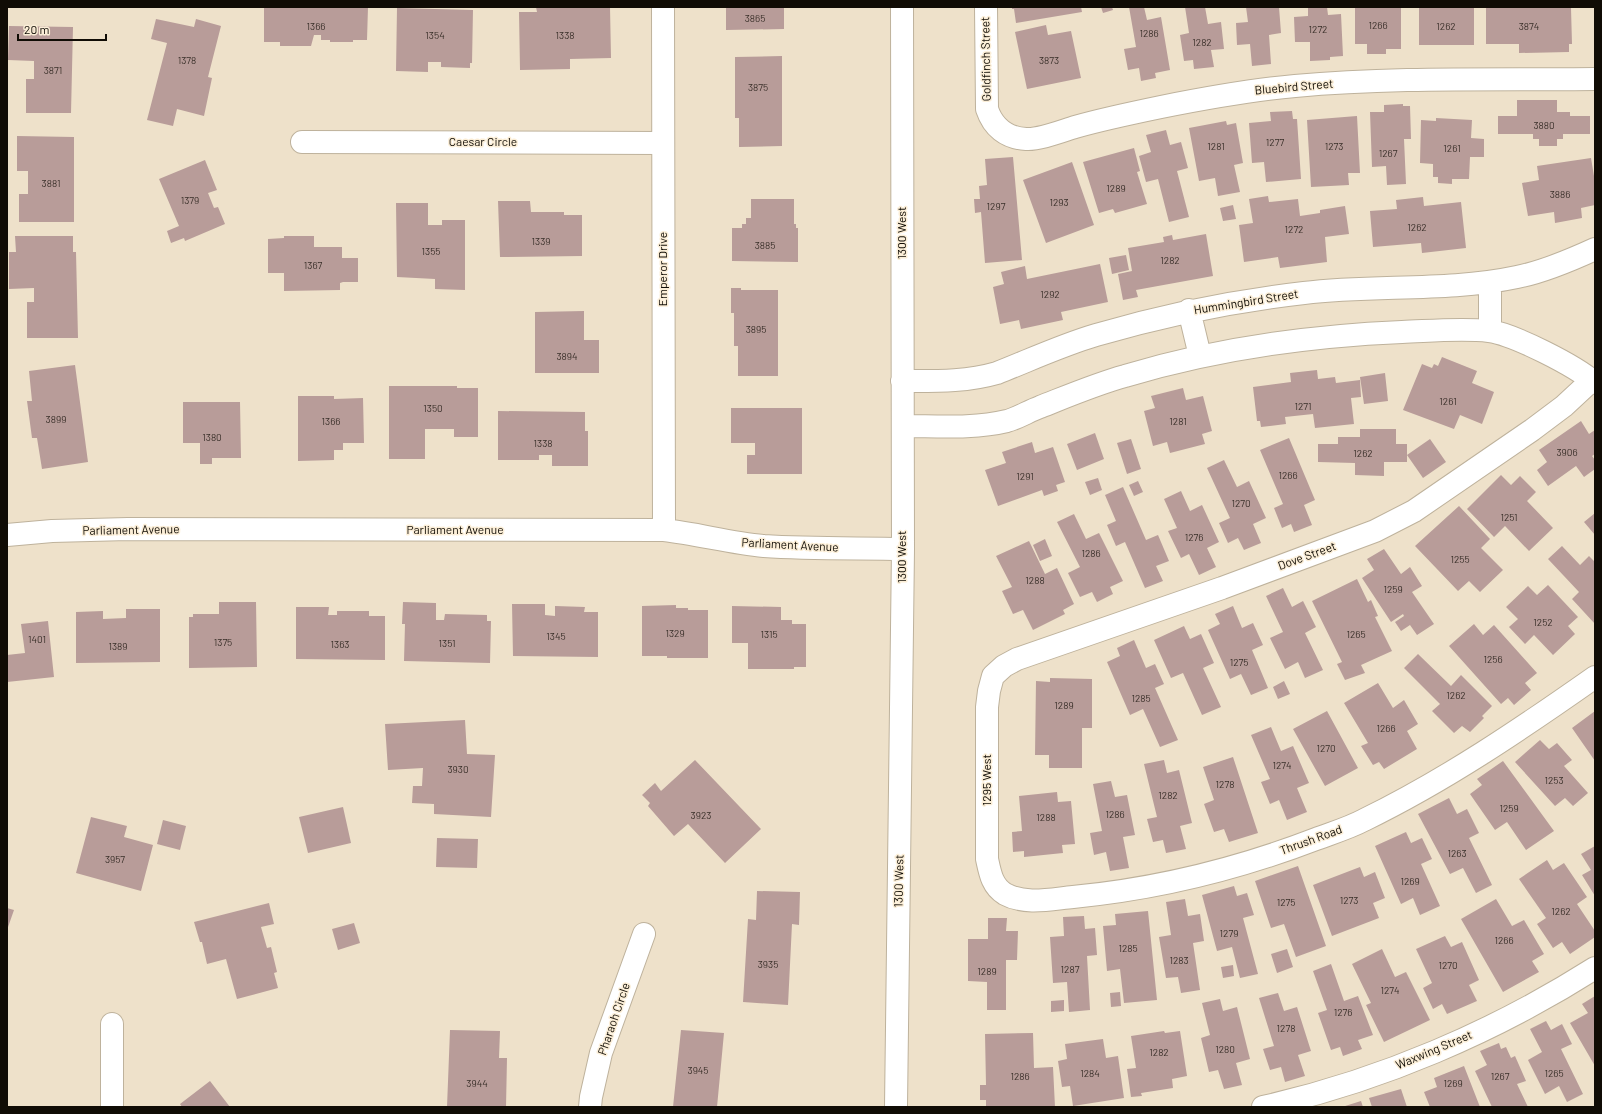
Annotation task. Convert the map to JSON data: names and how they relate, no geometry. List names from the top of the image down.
{
  "streets": {
    "street": [
      "Goldfinch Street",
      "Bluebird Street",
      "Caesar Circle",
      "1300 West",
      "Emperor Drive",
      "Hummingbird Street",
      "Parliament Avenue",
      "Dove Street",
      "1295 West",
      "Thrush Road",
      "Pharaoh Circle",
      "Waxwing Street"
    ]
  },
  "crossings": [
    ["Goldfinch Street", "Bluebird Street"],
    ["Caesar Circle", "Emperor Drive"],
    ["1300 West", "Hummingbird Street"],
    ["1300 West", "Parliament Avenue"],
    ["Emperor Drive", "Parliament Avenue"],
    ["Dove Street", "1295 West"],
    ["1295 West", "Thrush Road"]
  ],
  "house_numbers": [
    "3865",
    "1266",
    "1366",
    "1262",
    "3874",
    "1272",
    "1286",
    "1354",
    "1338",
    "1282",
    "1378",
    "3873",
    "3871",
    "3875",
    "3880",
    "1277",
    "1281",
    "1273",
    "1261",
    "1267",
    "3881",
    "1289",
    "3886",
    "1379",
    "1293",
    "1297",
    "1262",
    "1272",
    "1339",
    "3885",
    "1355",
    "1282",
    "1367",
    "1292",
    "3895",
    "3894",
    "1261",
    "1271",
    "1350",
    "3899",
    "1366",
    "1281",
    "1380",
    "1338",
    "3906",
    "1262",
    "1266",
    "1291",
    "1270",
    "1251",
    "1276",
    "1286",
    "1255",
    "1288",
    "1259",
    "1252",
    "1329",
    "1315",
    "1265",
    "1345",
    "1401",
    "1375",
    "1351",
    "1363",
    "1389",
    "1256",
    "1275",
    "1262",
    "1285",
    "1289",
    "1266",
    "1270",
    "1274",
    "3930",
    "1253",
    "1278",
    "1282",
    "1259",
    "1286",
    "3923",
    "1288",
    "1263",
    "3957",
    "1269",
    "1273",
    "1275",
    "1262",
    "1279",
    "1266",
    "1285",
    "1283",
    "3935",
    "1270",
    "1287",
    "1289",
    "1274",
    "1276",
    "1278",
    "1280",
    "1282",
    "3945",
    "1284",
    "1265",
    "1286",
    "1267",
    "3944",
    "1269"
  ],
  "scale_bar": "20 m"
}
